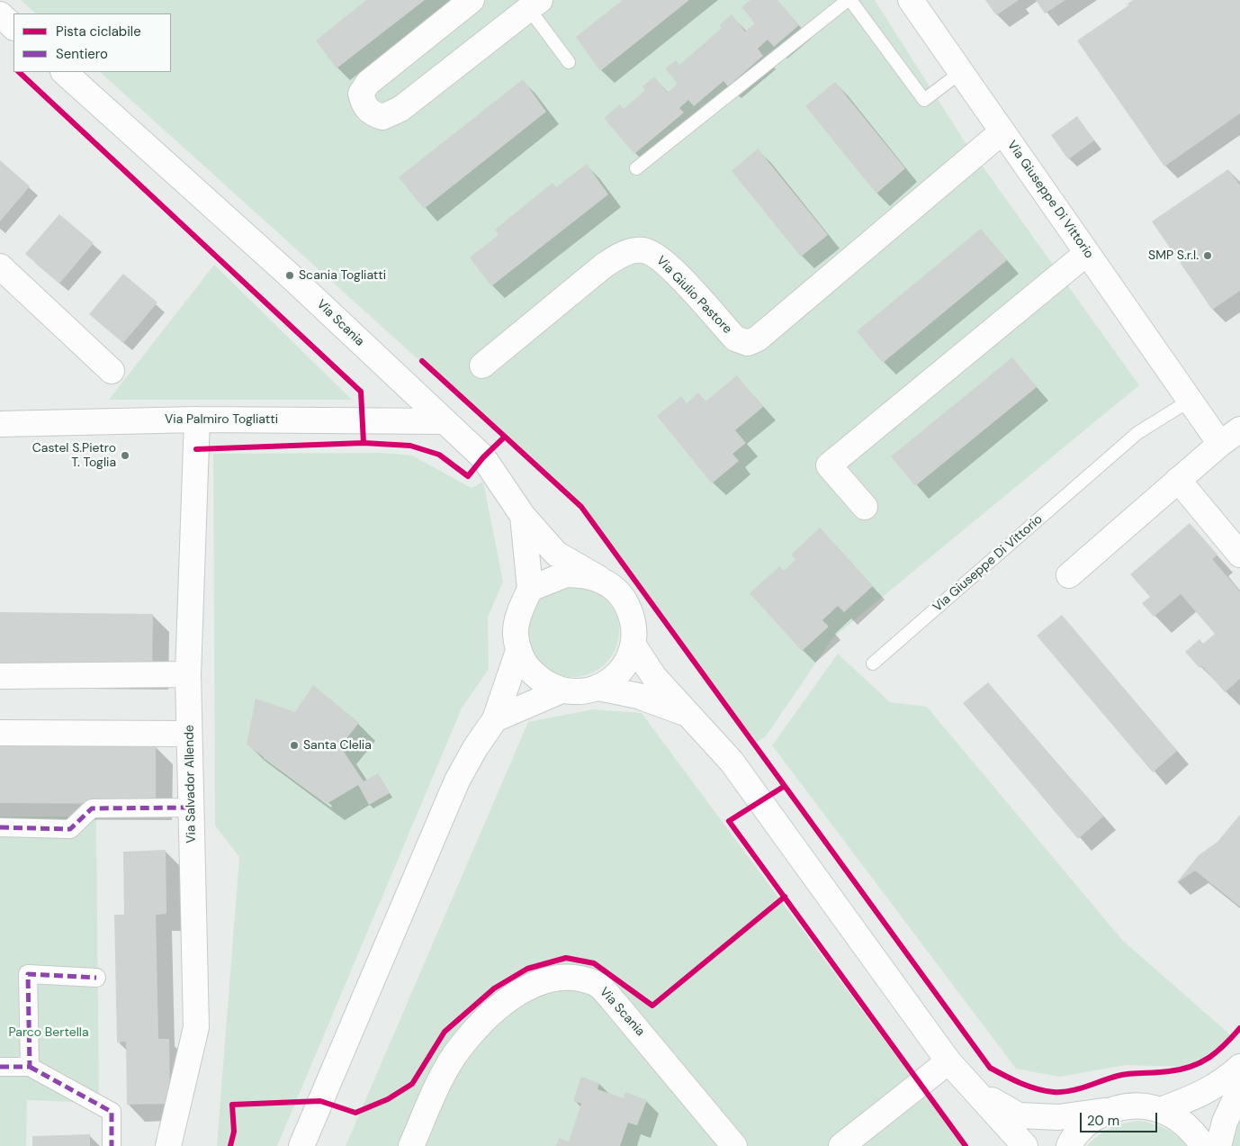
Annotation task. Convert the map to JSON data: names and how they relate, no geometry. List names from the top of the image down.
{
  "streets": {
    "street": [
      "Via Giuseppe Di Vittorio",
      "Via Giulio Pastore",
      "Via Scania",
      "Via Palmiro Togliatti",
      "Via Salvador Allende"
    ]
  },
  "crossings": [
    ["Via Giuseppe Di Vittorio", "Via Giulio Pastore"],
    ["Via Scania", "Via Palmiro Togliatti"],
    ["Via Palmiro Togliatti", "Via Salvador Allende"]
  ],
  "parks": ["Parco Bertella"],
  "places": [
    "SMP S.r.l.",
    "Scania Togliatti",
    "Castel S.Pietro T. Toglia",
    "Santa Clelia"
  ],
  "legend": ["Pista ciclabile", "Sentiero"],
  "scale_bar": "20 m"
}
